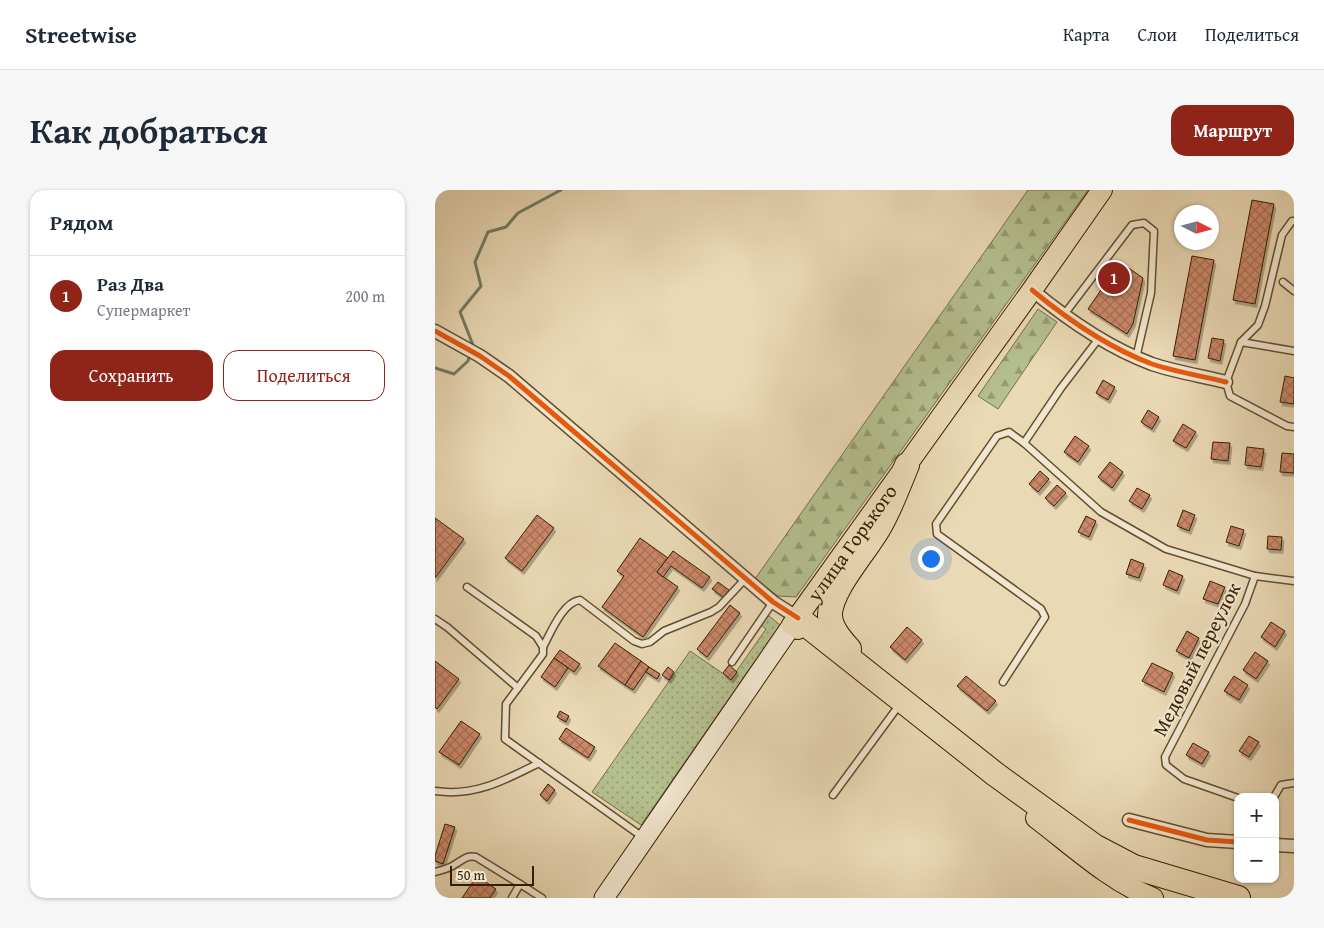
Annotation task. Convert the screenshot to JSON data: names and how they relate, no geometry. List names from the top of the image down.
{
  "streets": {
    "main road": ["улица Горького"],
    "lane": ["Медовый переулок"]
  },
  "scale_bar": "50 m",
  "north": "right",
  "page": {
    "header": "Streetwise",
    "nav": ["Карта", "Слои", "Поделиться"],
    "title": "Как добраться",
    "buttons": [
      "Маршрут",
      ["Сохранить", "Поделиться"]
    ],
    "heading": "Рядом",
    "list": [
      {
        "mark": "1",
        "name": "Раз Два",
        "note": "Супермаркет",
        "value": "200 m"
      }
    ],
    "pins": "1",
    "map_buttons": ["+", "−"],
    "scale": "50 m"
  }
}
